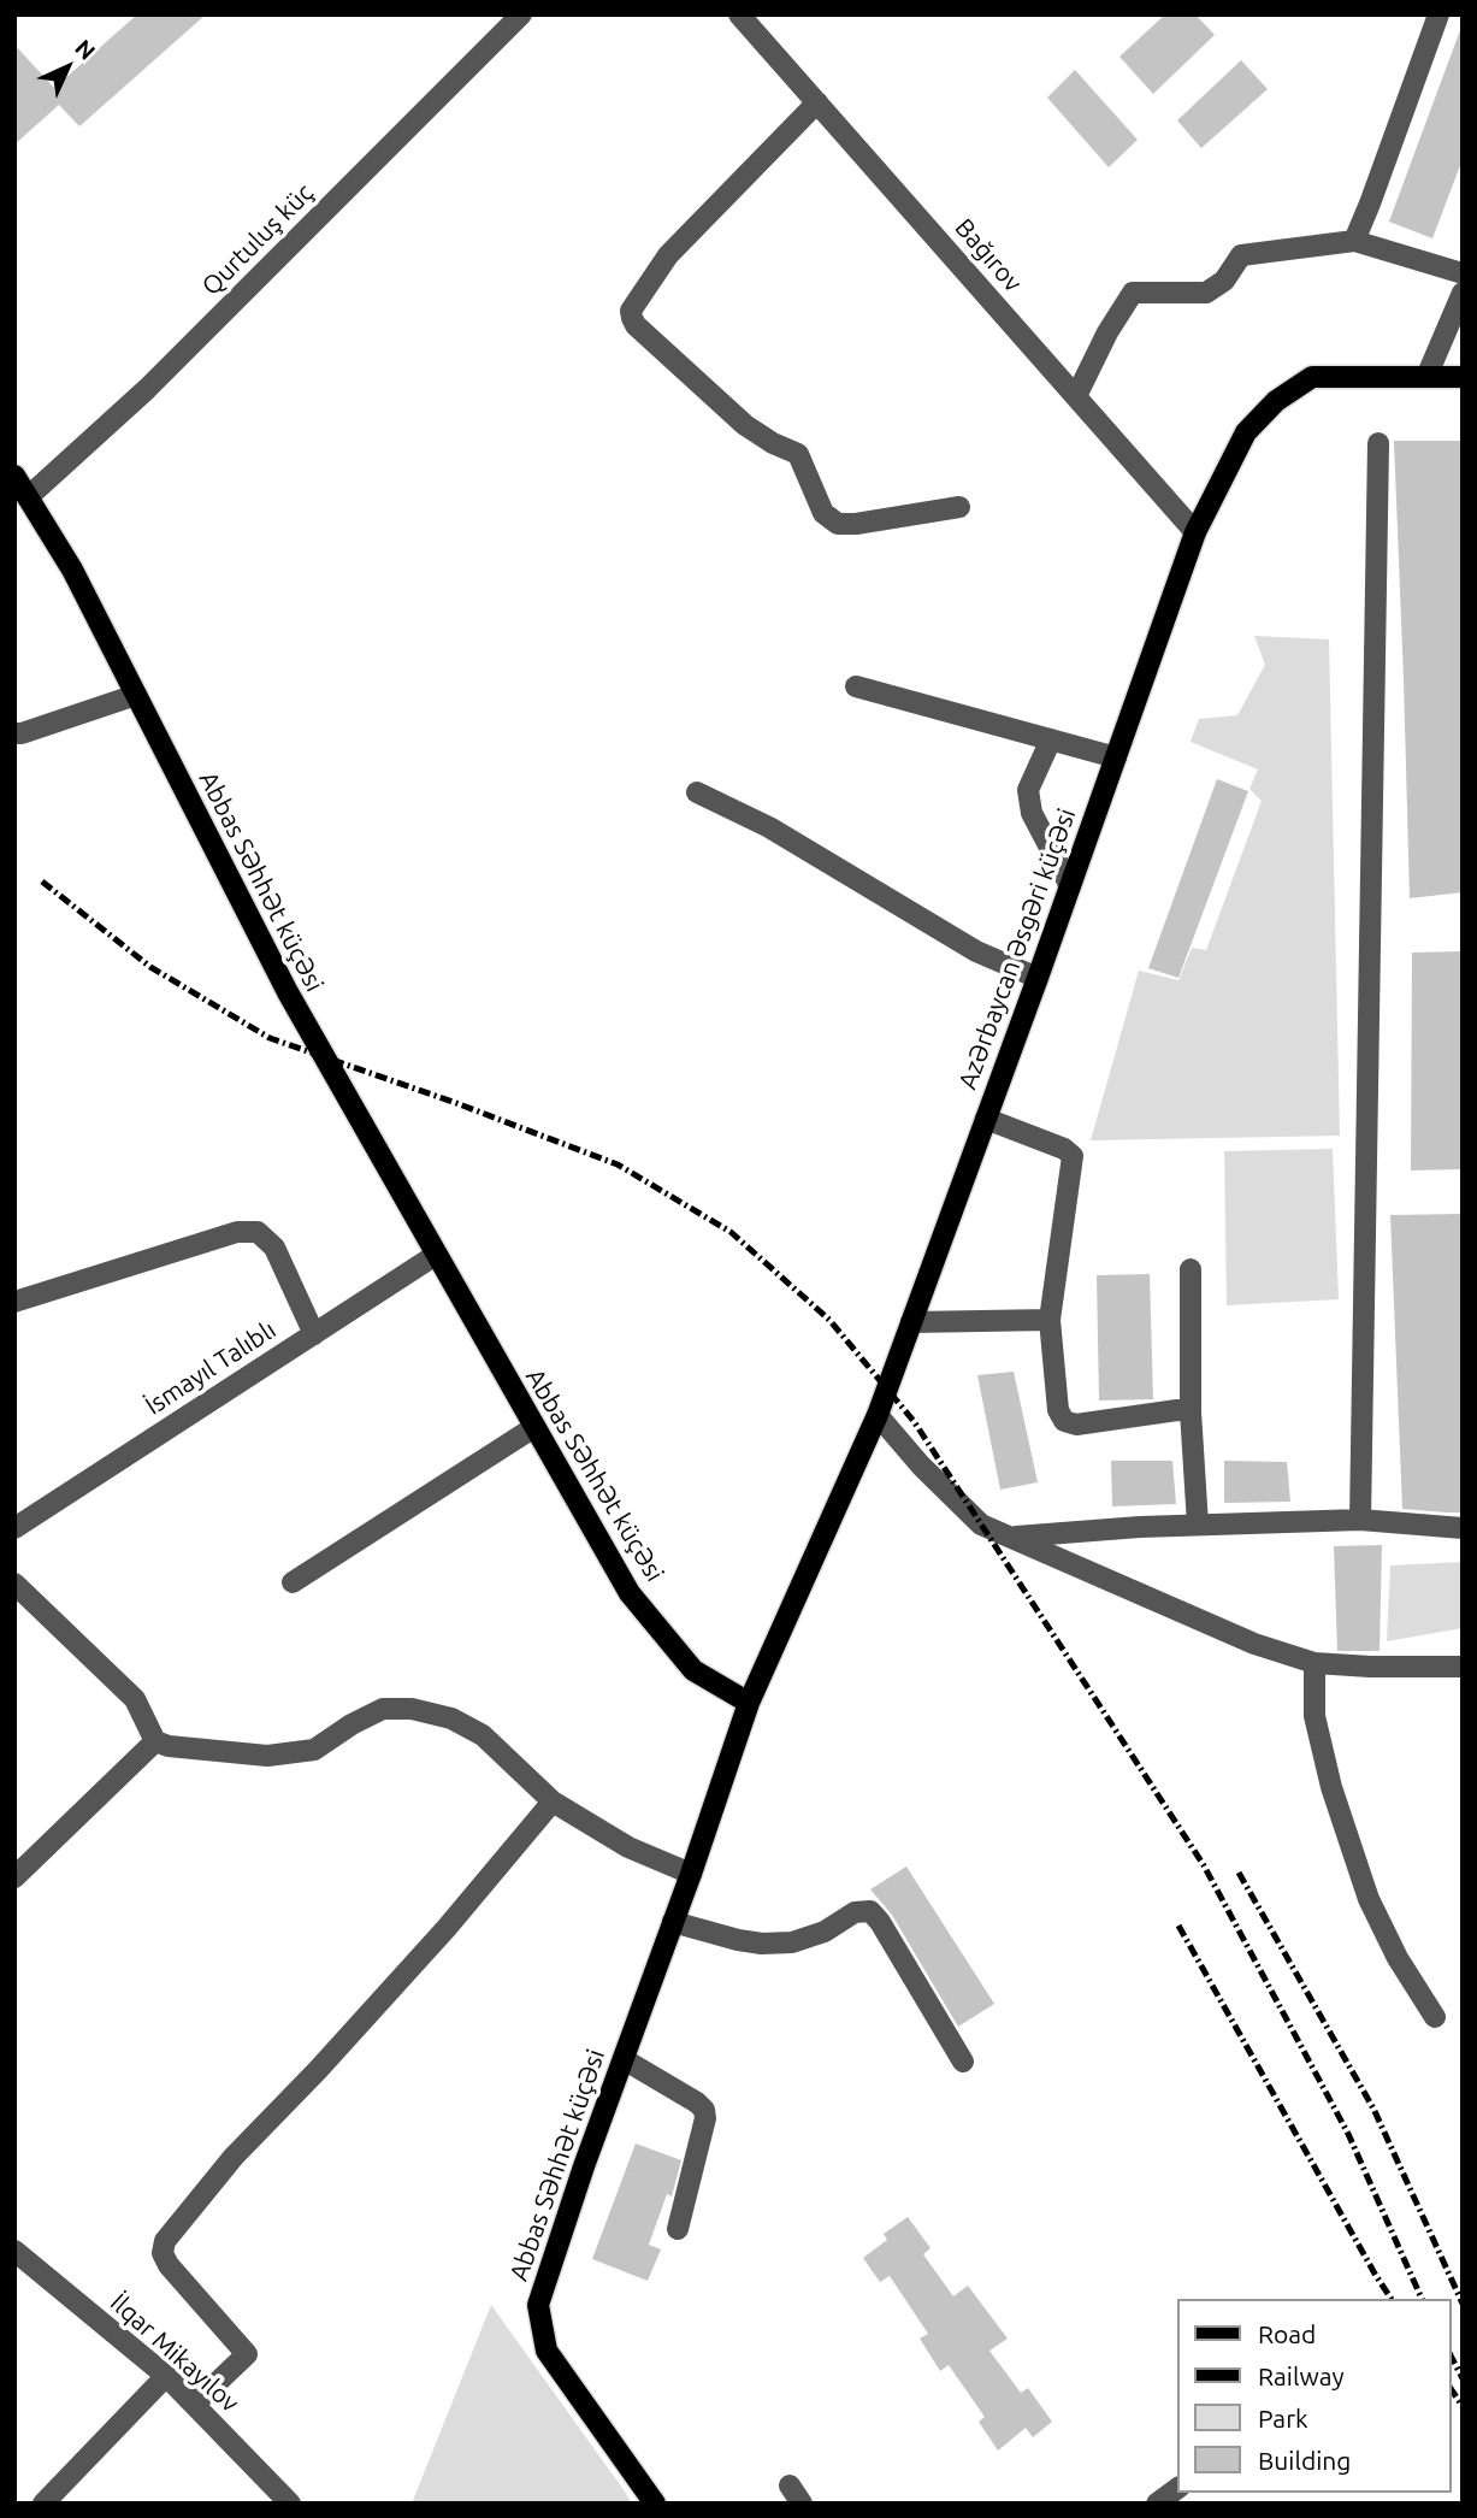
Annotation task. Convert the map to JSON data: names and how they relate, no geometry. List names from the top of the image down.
{
  "streets": {
    "main road": ["Abbas Səhhət küçəsi", "Azərbaycan əsgəri küçəsi"],
    "street": [
      "Qurtuluş küç",
      "Bağırov",
      "İsmayıl Talıblı",
      "İlqar Mikayılov"
    ]
  },
  "crossings": [
    ["Qurtuluş küç", "Abbas Səhhət küçəsi"],
    ["Bağırov", "Azərbaycan əsgəri küçəsi"],
    ["Abbas Səhhət küçəsi", "Azərbaycan əsgəri küçəsi"],
    ["Abbas Səhhət küçəsi", "İsmayıl Talıblı"]
  ],
  "legend": [
    "Road",
    "Railway",
    "Park",
    "Building"
  ],
  "north": "top right"
}
